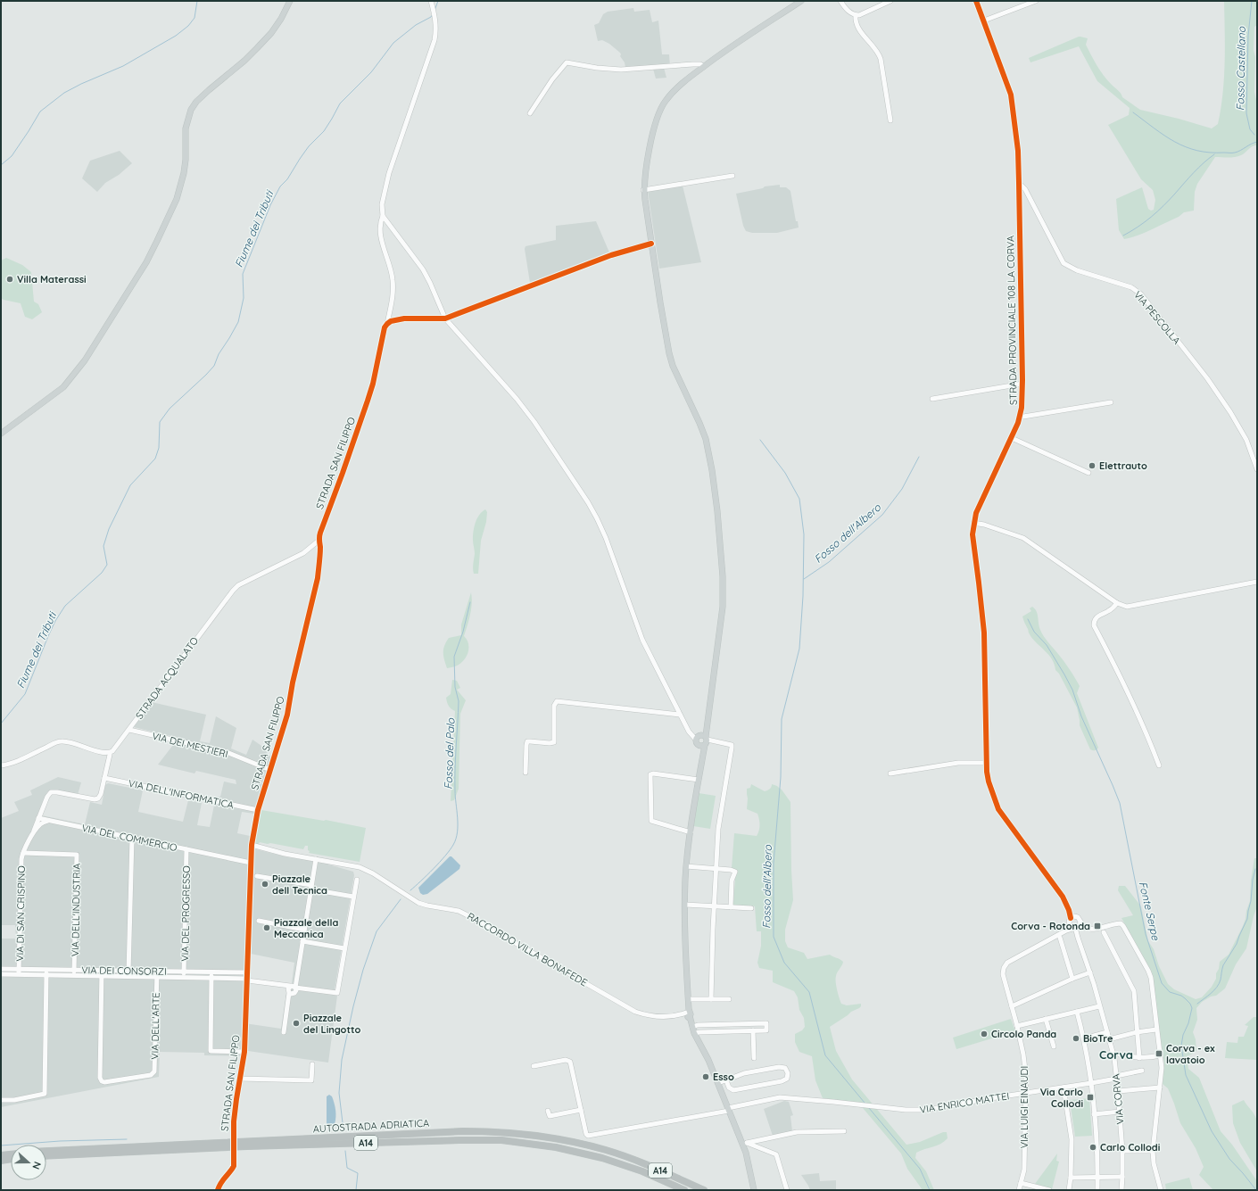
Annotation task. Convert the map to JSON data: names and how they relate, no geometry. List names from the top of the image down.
{
  "streets": {
    "highway": ["AUTOSTRADA ADRIATICA", "A14"],
    "street": [
      "VIA PESCOLLA",
      "STRADA PROVINCIALE 108 LA CORVA",
      "STRADA SAN FILIPPO",
      "STRADA ACQUALATO",
      "VIA DEI MESTIERI",
      "VIA DELL'INFORMATICA",
      "VIA DEL COMMERCIO",
      "VIA DELL'INDUSTRIA",
      "VIA DI SAN CRISPINO",
      "VIA DEL PROGRESSO",
      "RACCORDO VILLA BONAFEDE",
      "VIA DEI CONSORZI",
      "VIA DELL'ARTE",
      "VIA CORVA",
      "VIA ENRICO MATTEI",
      "VIA LUIGI EINAUDI"
    ]
  },
  "crossings": [
    ["VIA PESCOLLA", "STRADA PROVINCIALE 108 LA CORVA"],
    ["STRADA SAN FILIPPO", "STRADA ACQUALATO"],
    ["STRADA SAN FILIPPO", "VIA DEI MESTIERI"],
    ["STRADA SAN FILIPPO", "VIA DELL'INFORMATICA"],
    ["STRADA SAN FILIPPO", "VIA DEL COMMERCIO"],
    ["STRADA SAN FILIPPO", "RACCORDO VILLA BONAFEDE"],
    ["STRADA SAN FILIPPO", "VIA DEI CONSORZI"],
    ["STRADA ACQUALATO", "VIA DEI MESTIERI"],
    ["VIA DEL COMMERCIO", "VIA DEL PROGRESSO"],
    ["VIA DELL'INDUSTRIA", "VIA DI SAN CRISPINO"],
    ["VIA DELL'INDUSTRIA", "VIA DEI CONSORZI"],
    ["VIA DI SAN CRISPINO", "VIA DEI CONSORZI"],
    ["VIA DEL PROGRESSO", "VIA DEI CONSORZI"],
    ["VIA DEI CONSORZI", "VIA DELL'ARTE"],
    ["VIA CORVA", "VIA ENRICO MATTEI"],
    ["VIA CORVA", "VIA LUIGI EINAUDI"],
    ["VIA ENRICO MATTEI", "VIA LUIGI EINAUDI"]
  ],
  "districts": ["Corva"],
  "water": [
    "Fosso Castellano",
    "Fiume dei Tributi",
    "Fosso dell'Albero",
    "Fosso del Palo",
    "Fonte Serpe"
  ],
  "places": {
    "other": [
      "Villa Materassi",
      "Elettrauto",
      "Piazzale dell Tecnica",
      "Piazzale della Meccanica",
      "Piazzale del Lingotto",
      "Circolo Panda",
      "BioTre",
      "Esso",
      "Carlo Collodi"
    ],
    "transit": ["Corva - Rotonda", "Corva - ex lavatoio", "Via Carlo Collodi"]
  },
  "north": "right"
}
